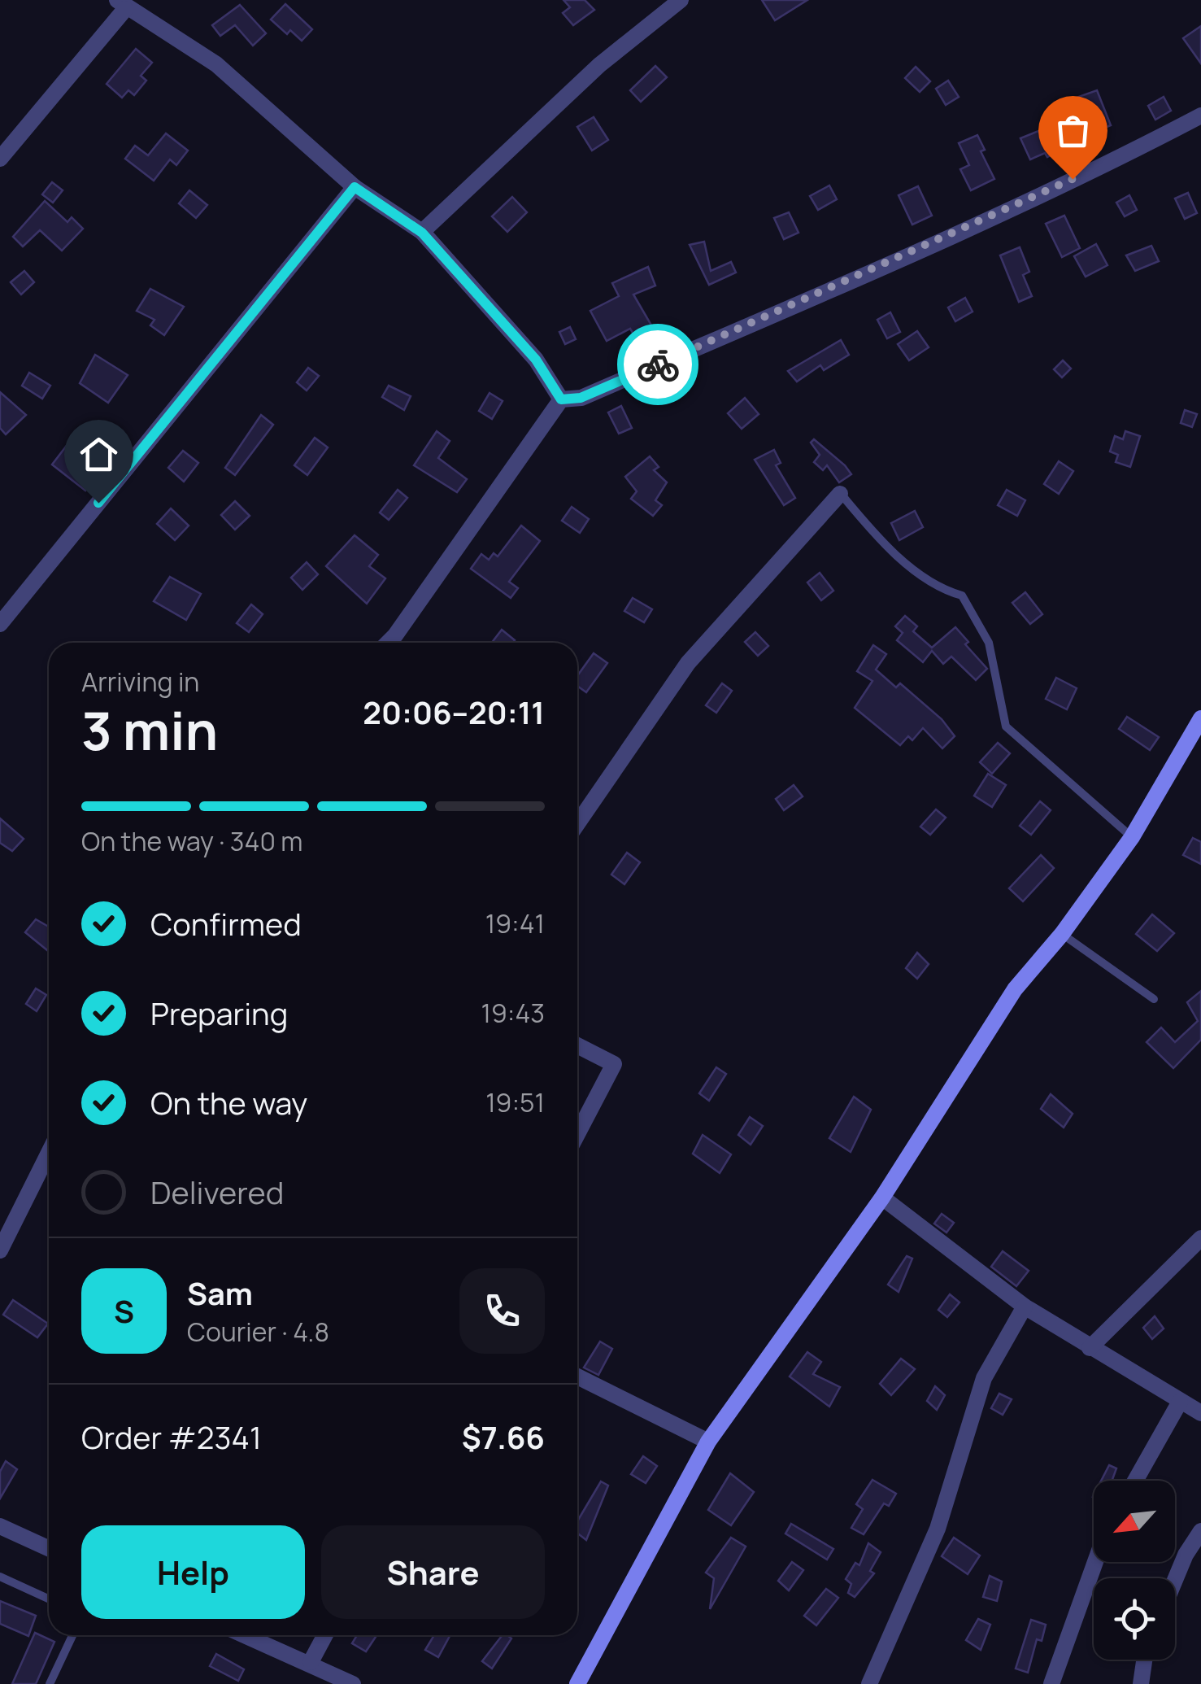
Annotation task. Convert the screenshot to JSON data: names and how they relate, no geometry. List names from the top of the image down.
{
  "north": "bottom left",
  "page": {
    "heading": ["3 min", "Arriving in", "20:06–20:11"],
    "panel": [
      "Sam",
      "Courier · 4.8",
      "Order #2341",
      "$7.66"
    ],
    "bar": "On the way · 340 m",
    "list": [
      ["Confirmed", "19:41"],
      ["Preparing", "19:43"],
      ["On the way", "19:51"],
      "Delivered"
    ],
    "round": "S",
    "buttons": ["Help", "Share"]
  }
}
